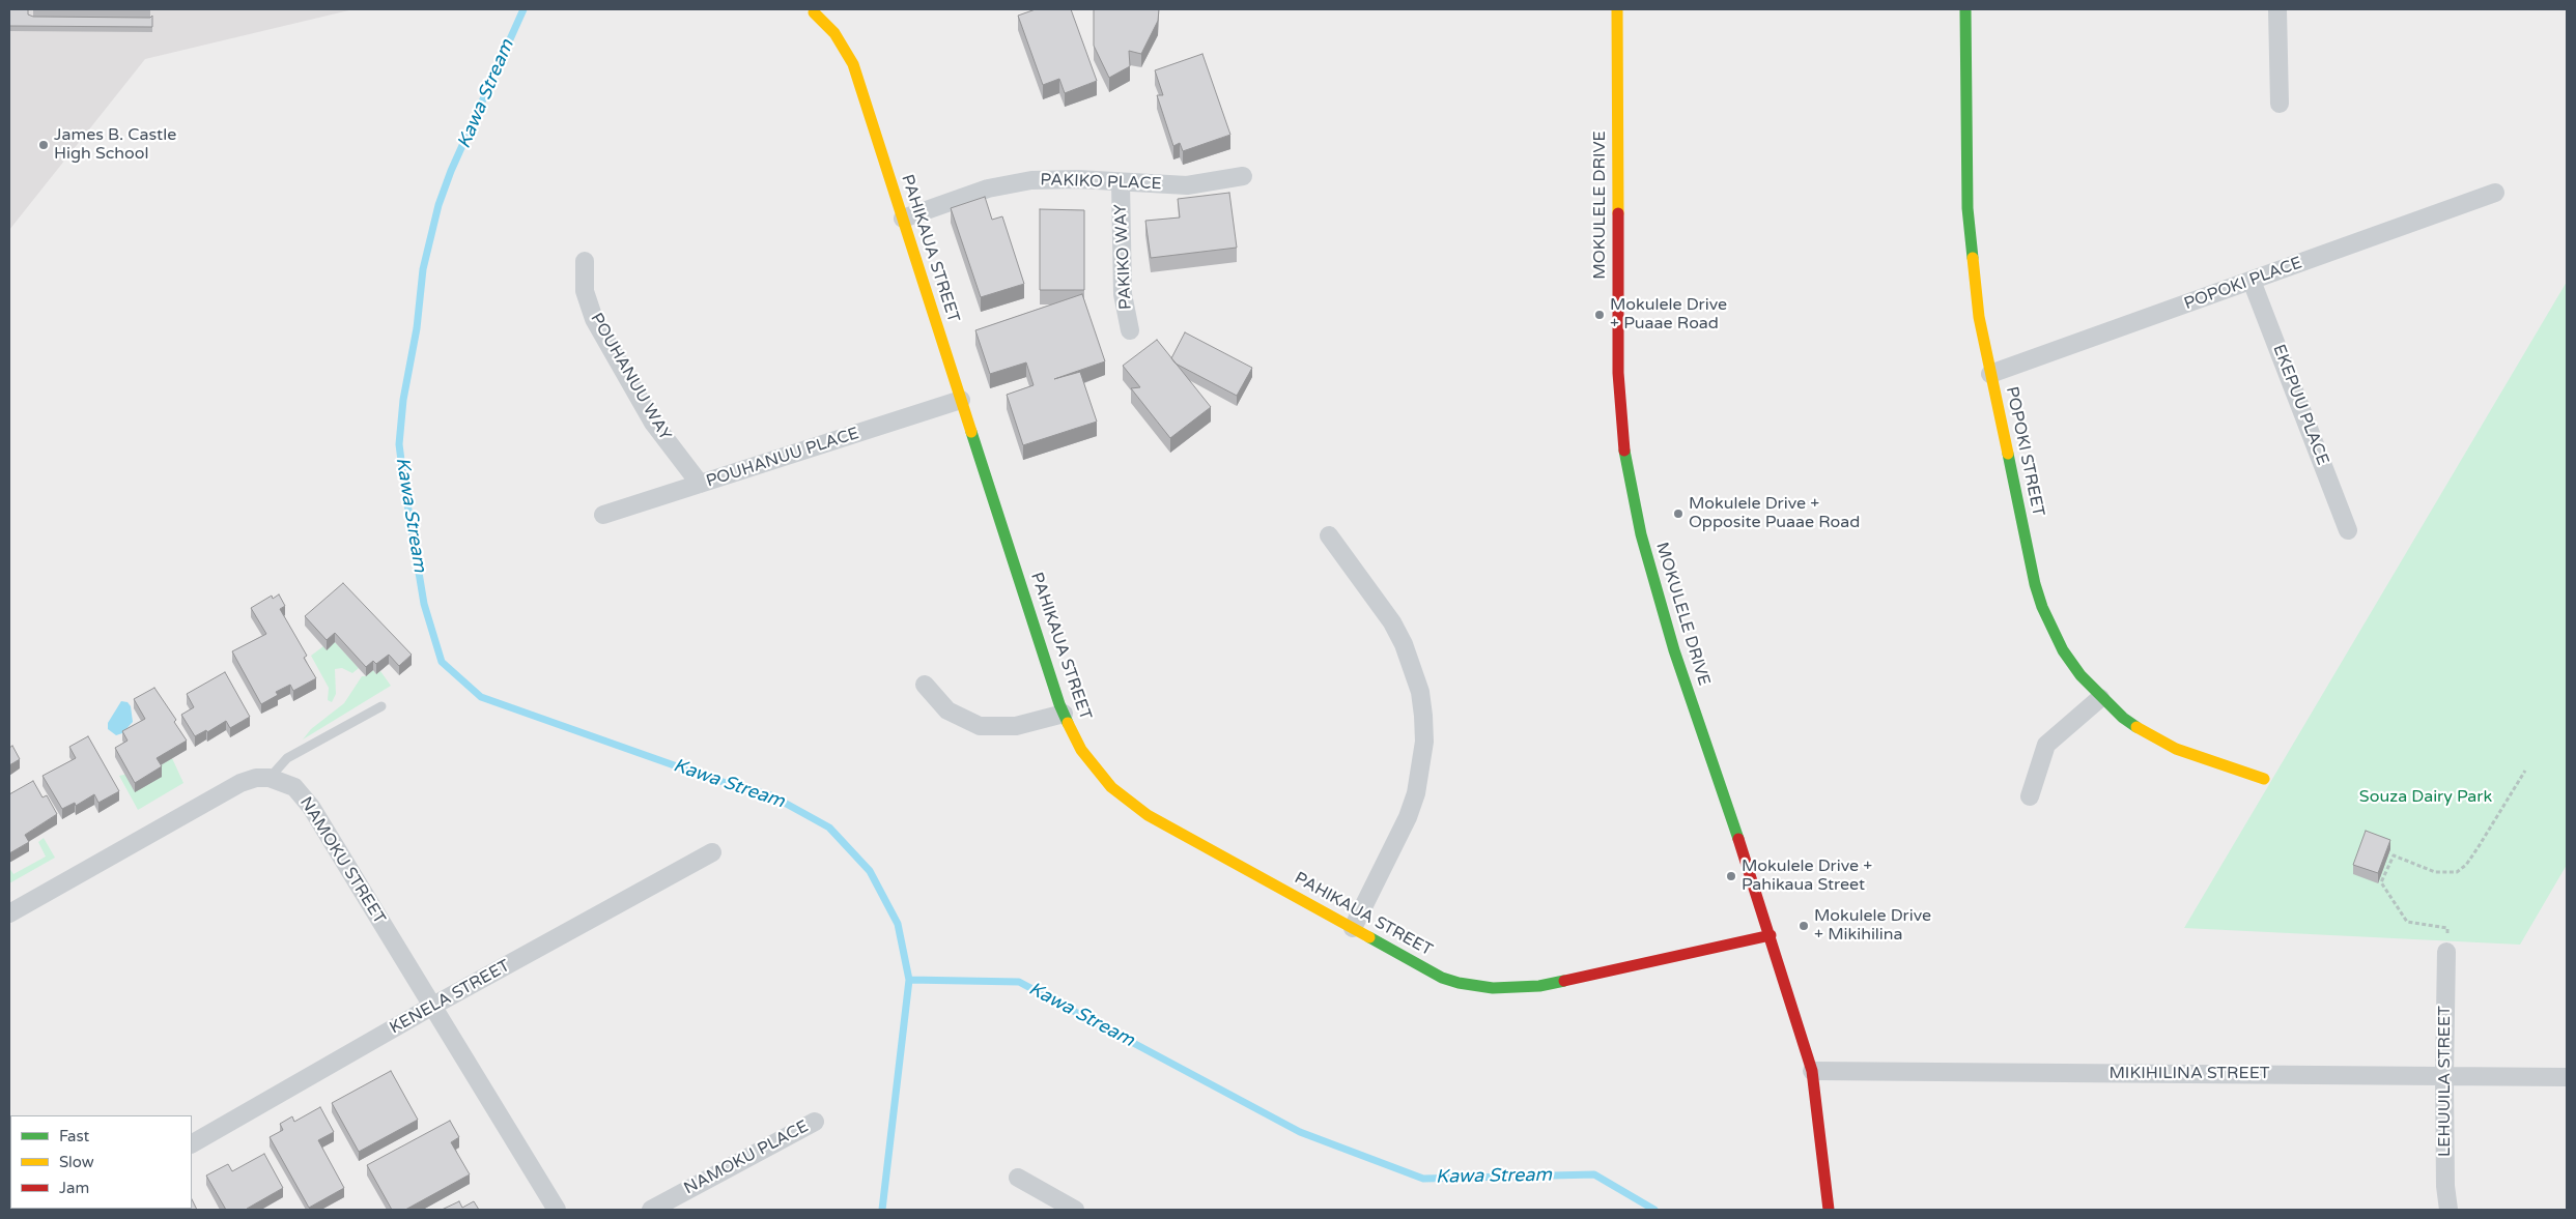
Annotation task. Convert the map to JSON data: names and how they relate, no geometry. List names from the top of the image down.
{
  "streets": {
    "street": [
      "PAKIKO PLACE",
      "MOKULELE DRIVE",
      "PAHIKAUA STREET",
      "PAKIKO WAY",
      "POPOKI PLACE",
      "POUHANUU WAY",
      "EKEPUU PLACE",
      "POPOKI STREET",
      "POUHANUU PLACE",
      "NAMOKU STREET",
      "KENELA STREET",
      "MIKIHILINA STREET",
      "LEHUUILA STREET",
      "NAMOKU PLACE"
    ]
  },
  "crossings": [
    ["PAKIKO PLACE", "PAHIKAUA STREET"],
    ["PAKIKO PLACE", "PAKIKO WAY"],
    ["MOKULELE DRIVE", "PAHIKAUA STREET"],
    ["MOKULELE DRIVE", "MIKIHILINA STREET"],
    ["PAHIKAUA STREET", "POUHANUU PLACE"],
    ["POPOKI PLACE", "EKEPUU PLACE"],
    ["POPOKI PLACE", "POPOKI STREET"],
    ["POUHANUU WAY", "POUHANUU PLACE"],
    ["NAMOKU STREET", "KENELA STREET"],
    ["MIKIHILINA STREET", "LEHUUILA STREET"]
  ],
  "water": ["Kawa Stream"],
  "parks": ["Souza Dairy Park"],
  "places": [
    "James B. Castle High School",
    "Mokulele Drive + Puaae Road",
    "Mokulele Drive + Opposite Puaae Road",
    "Mokulele Drive + Pahikaua Street",
    "Mokulele Drive + Mikihilina"
  ],
  "legend": ["Fast", "Slow", "Jam"]
}
